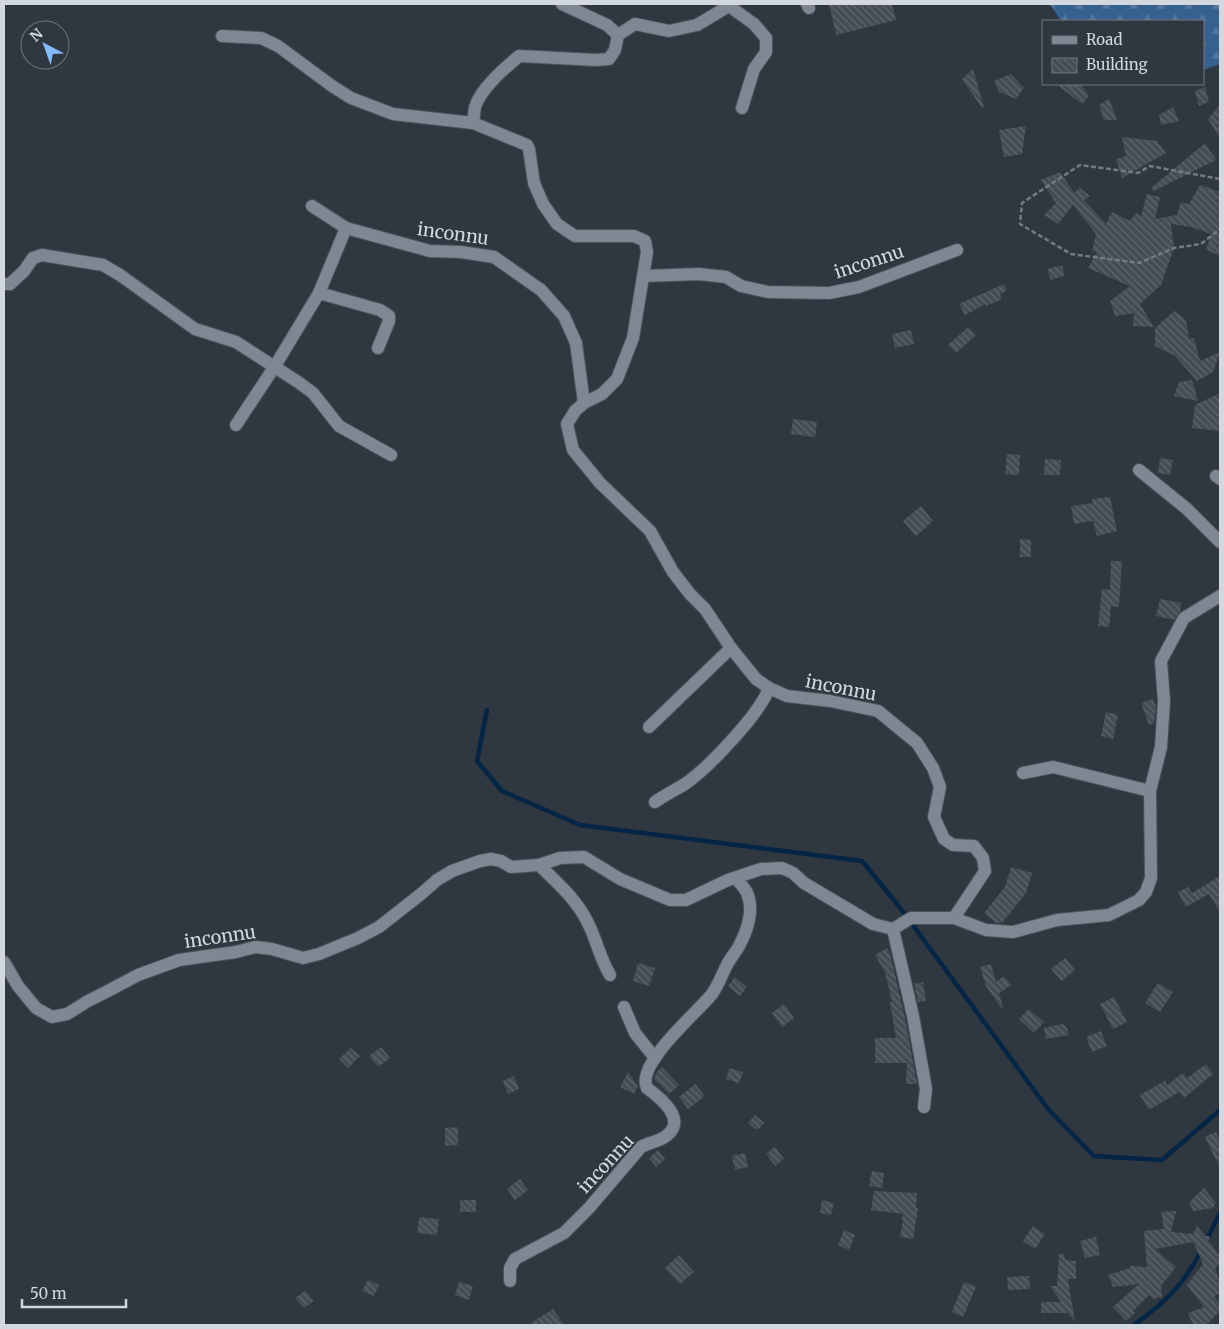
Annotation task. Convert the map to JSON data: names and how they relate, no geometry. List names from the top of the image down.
{
  "streets": {
    "street": ["inconnu"]
  },
  "legend": ["Road", "Building"],
  "scale_bar": "50 m",
  "north": "top left"
}
